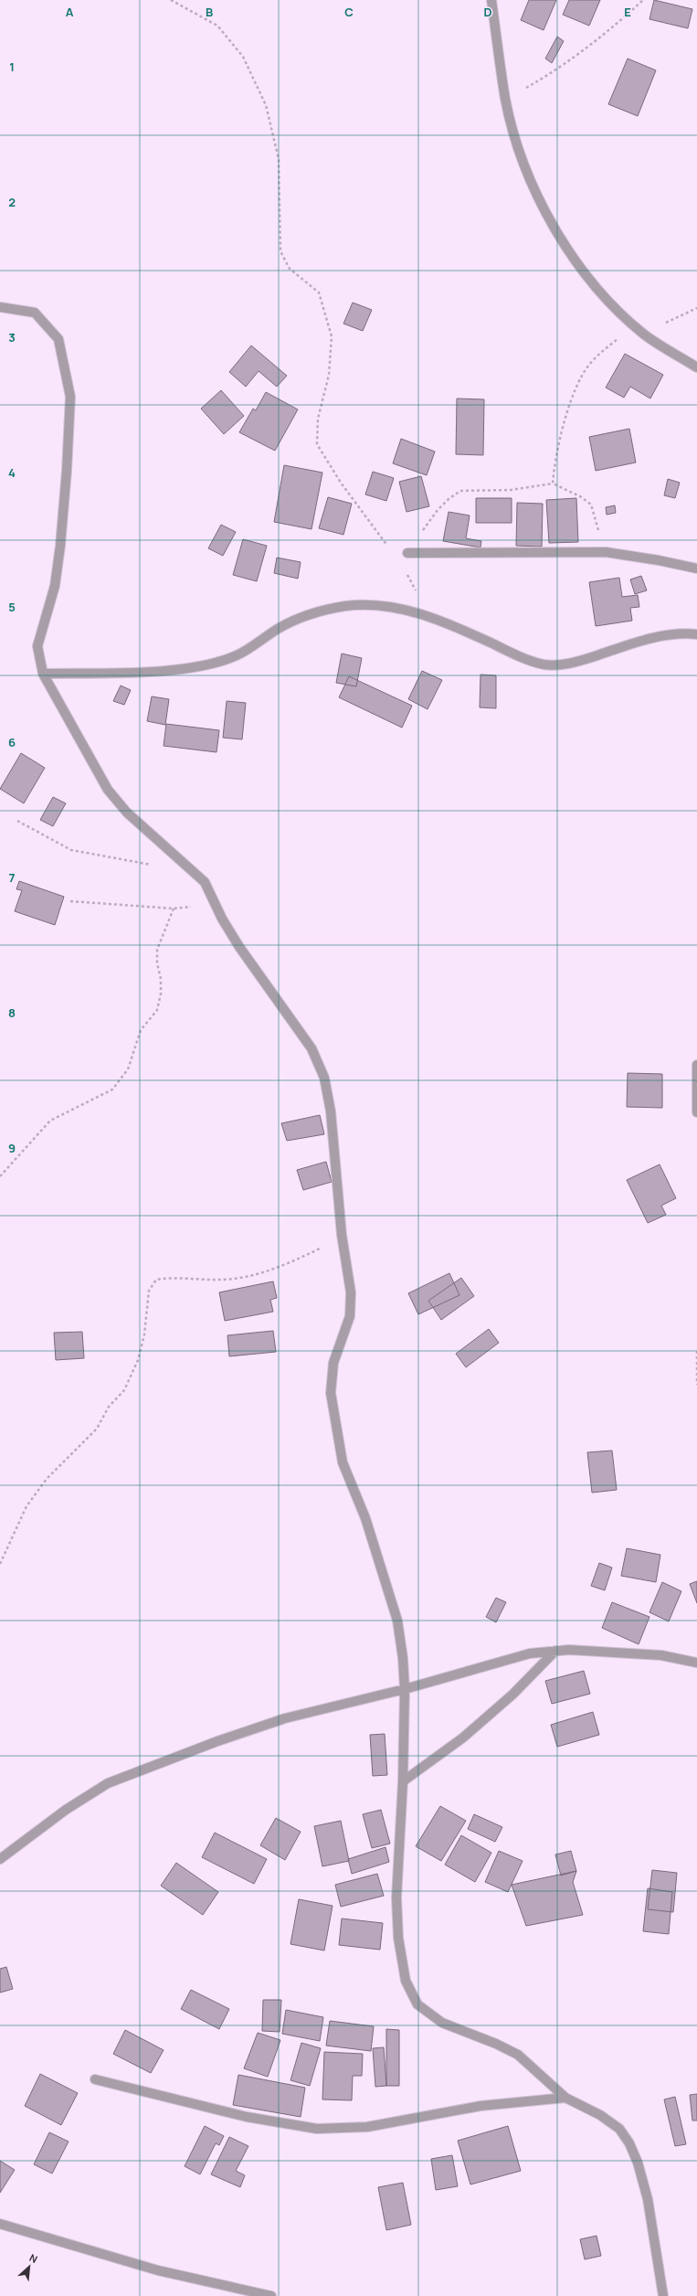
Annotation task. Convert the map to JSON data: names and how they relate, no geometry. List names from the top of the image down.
{
  "north": "top right",
  "grid": {
    "columns": [
      "A",
      "B",
      "C",
      "D",
      "E"
    ],
    "rows": [
      "1",
      "2",
      "3",
      "4",
      "5",
      "6",
      "7",
      "8",
      "9"
    ]
  }
}
